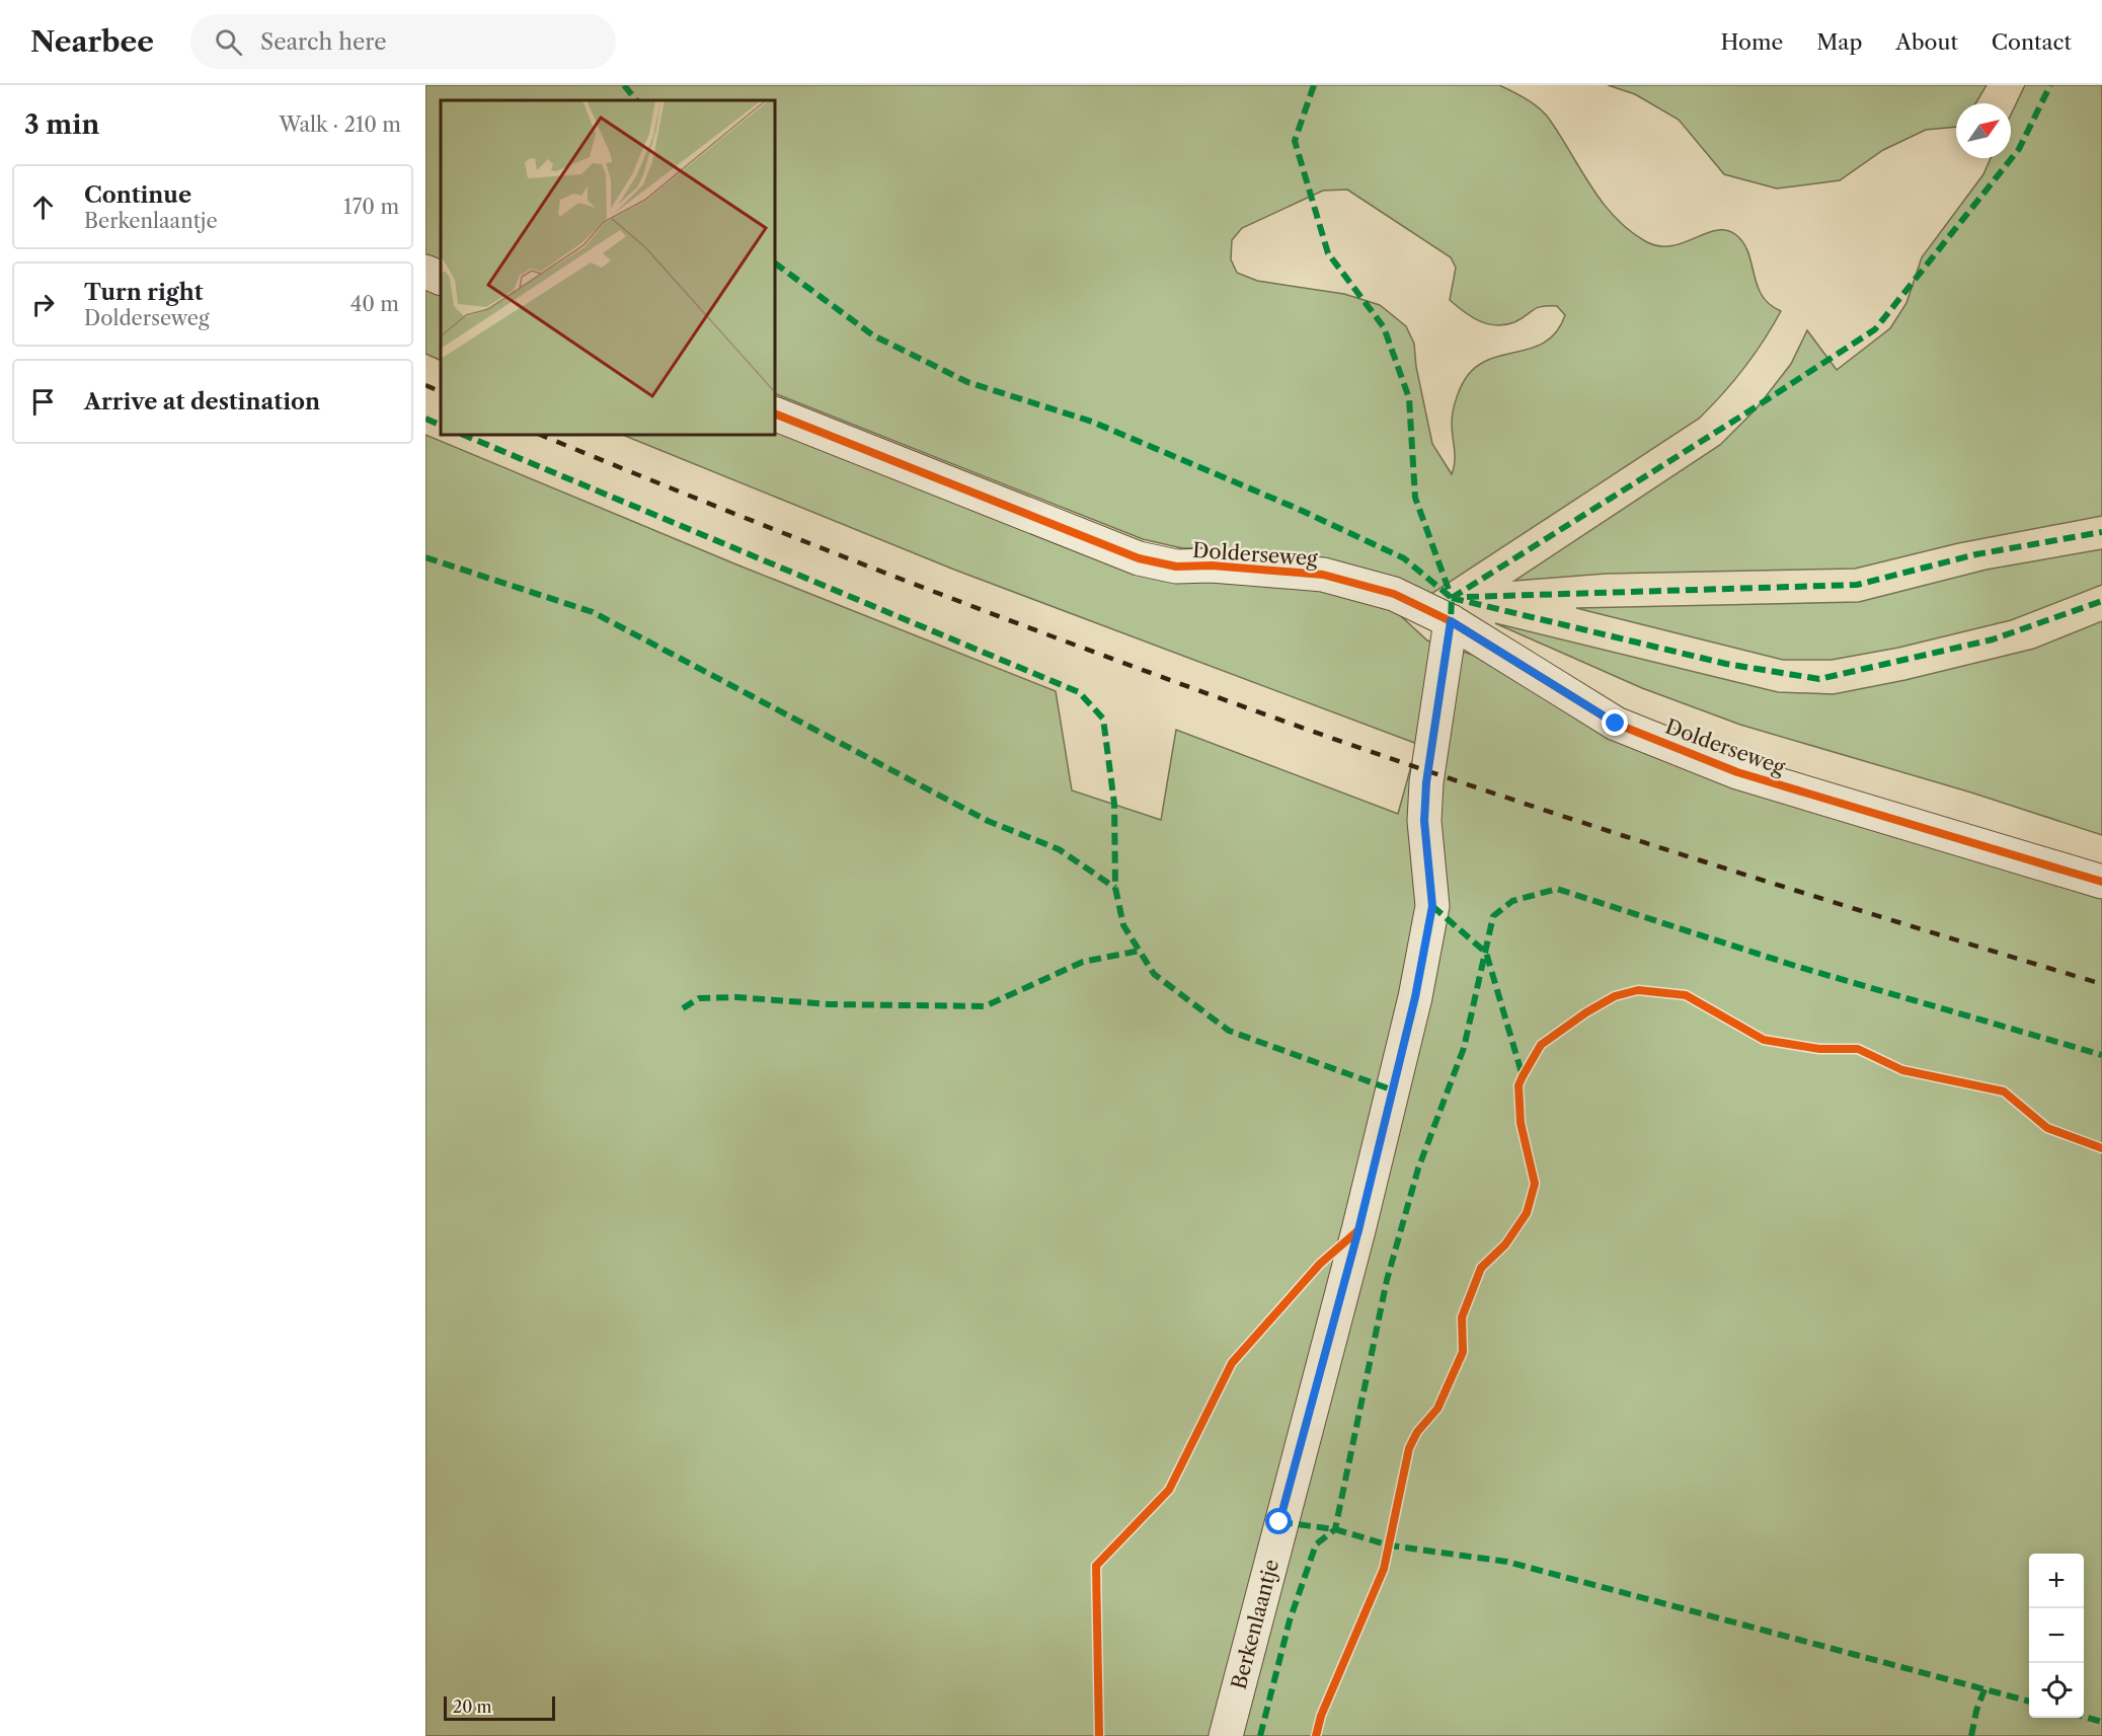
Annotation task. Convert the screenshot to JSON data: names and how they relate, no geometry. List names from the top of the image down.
{
  "streets": {
    "street": ["Dolderseweg", "Berkenlaantje"]
  },
  "crossings": [
    ["Dolderseweg", "Berkenlaantje"]
  ],
  "scale_bar": "20 m",
  "north": "top right",
  "page": {
    "header": "Nearbee",
    "search": "Search here",
    "nav": [
      "Home",
      "Map",
      "About",
      "Contact"
    ],
    "heading": ["3 min", "Walk · 210 m"],
    "list": [
      ["Continue", "Berkenlaantje", "170 m"],
      ["Turn right", "Dolderseweg", "40 m"],
      "Arrive at destination"
    ],
    "map_buttons": ["+", "−"],
    "scale": "20 m"
  }
}
